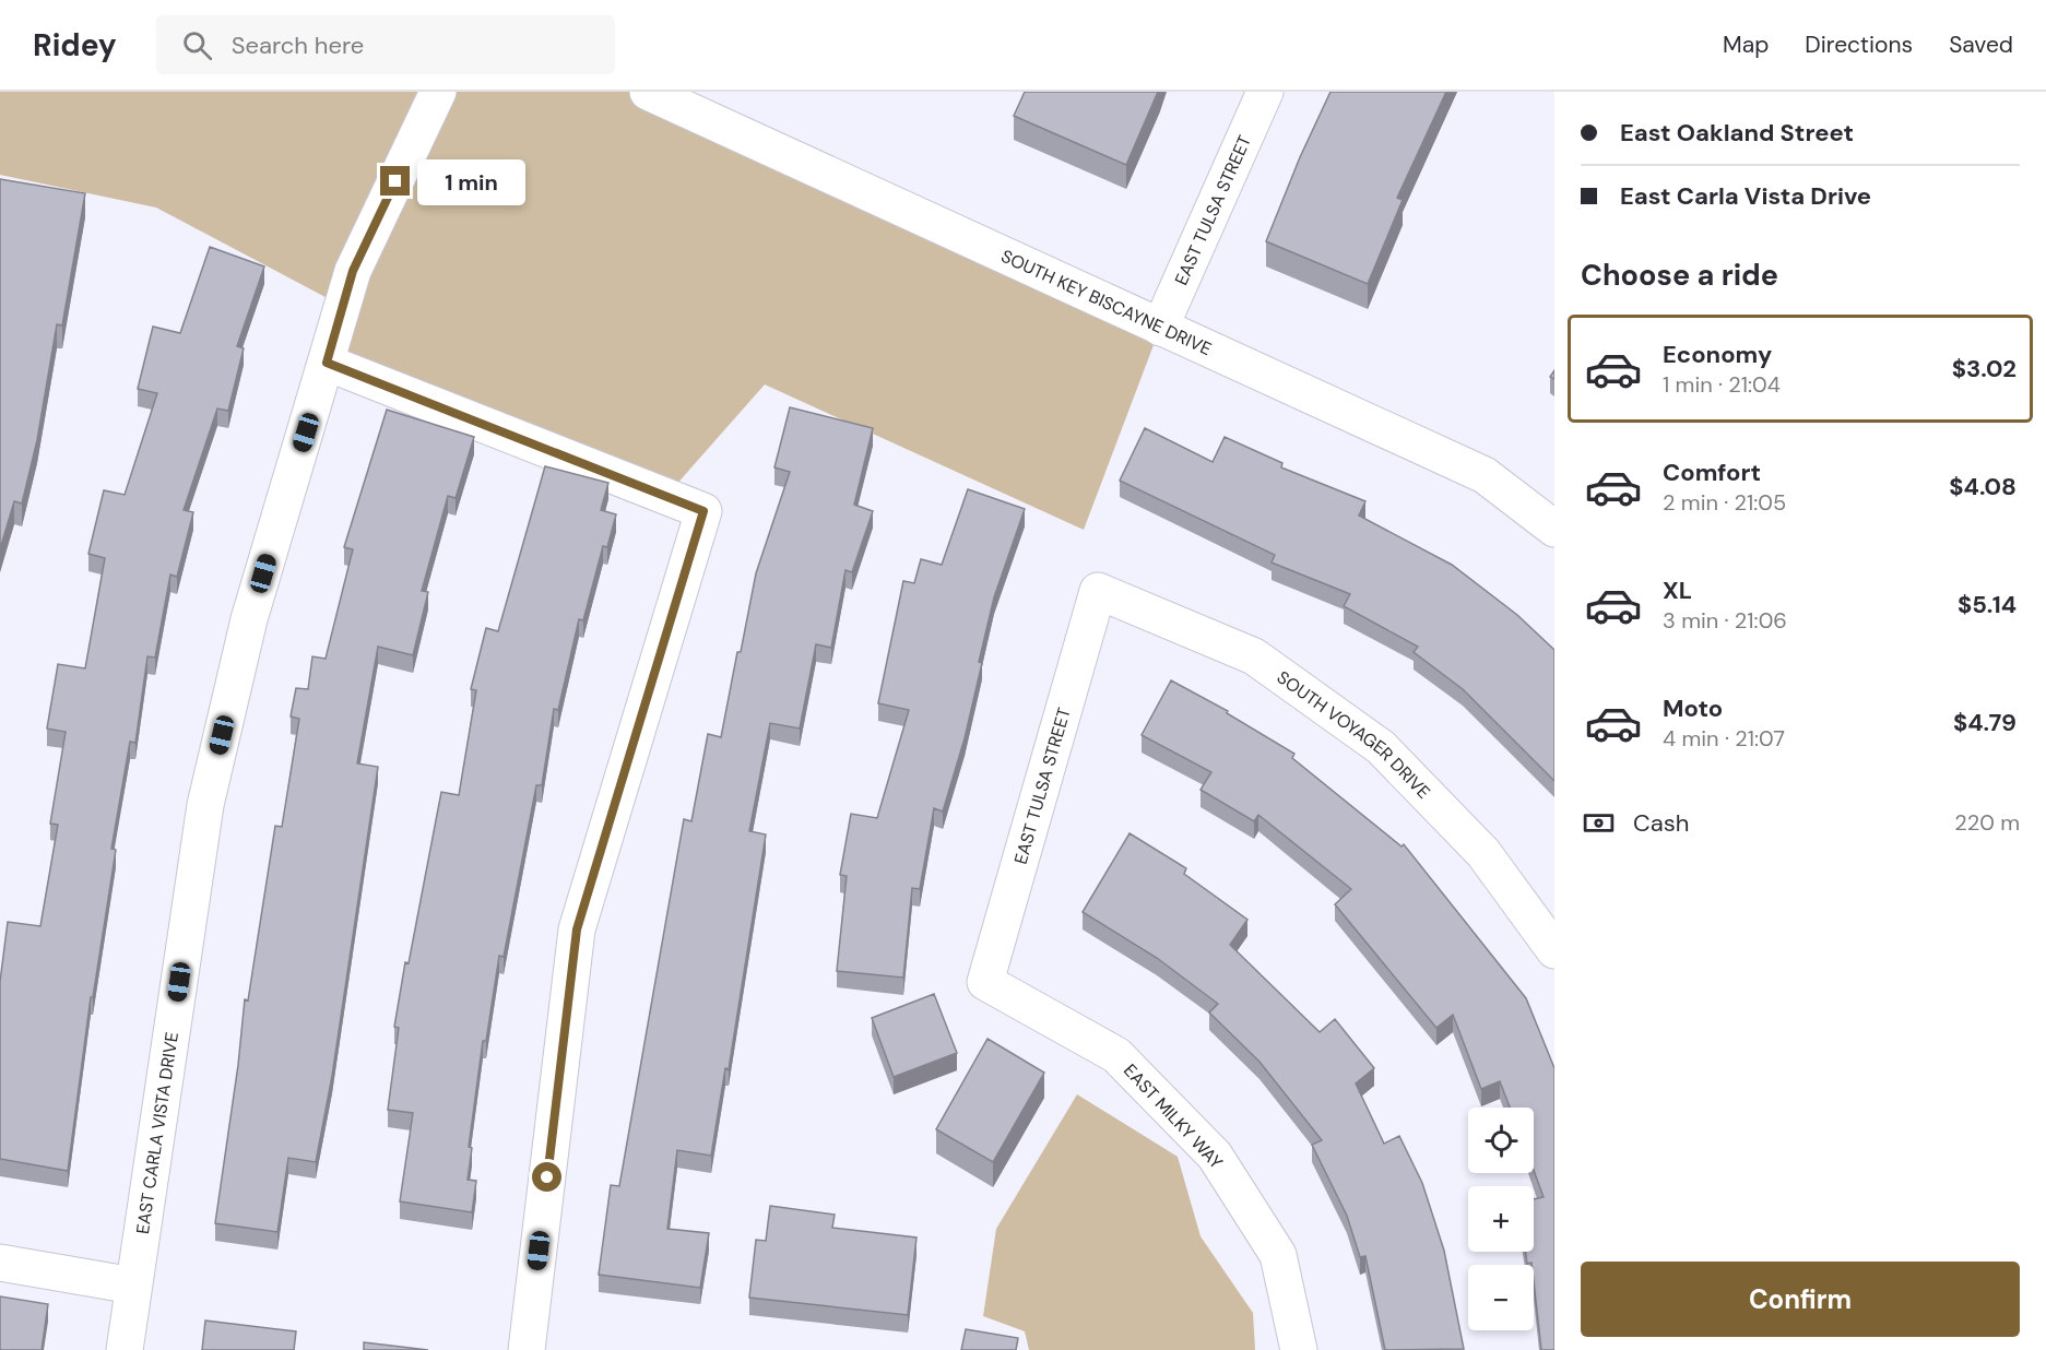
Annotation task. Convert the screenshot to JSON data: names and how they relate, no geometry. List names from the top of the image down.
{
  "streets": {
    "street": [
      "EAST TULSA STREET",
      "SOUTH KEY BISCAYNE DRIVE",
      "SOUTH VOYAGER DRIVE",
      "EAST MILKY WAY",
      "EAST CARLA VISTA DRIVE"
    ]
  },
  "crossings": [
    ["EAST TULSA STREET", "SOUTH KEY BISCAYNE DRIVE"],
    ["EAST TULSA STREET", "SOUTH VOYAGER DRIVE"],
    ["EAST TULSA STREET", "EAST MILKY WAY"]
  ],
  "page": {
    "header": "Ridey",
    "search": "Search here",
    "nav": ["Map", "Directions", "Saved"],
    "banner": ["East Oakland Street", "East Carla Vista Drive"],
    "bubble": "1 min",
    "heading": "Choose a ride",
    "list": [
      {
        "name": "Economy",
        "note": "1 min · 21:04",
        "value": "$3.02"
      },
      {
        "name": "Comfort",
        "note": "2 min · 21:05",
        "value": "$4.08"
      },
      {
        "name": "XL",
        "note": "3 min · 21:06",
        "value": "$5.14"
      },
      {
        "name": "Moto",
        "note": "4 min · 21:07",
        "value": "$4.79"
      }
    ],
    "pay": ["Cash", "220 m"],
    "map_buttons": ["+", "−"],
    "buttons": "Confirm"
  }
}
